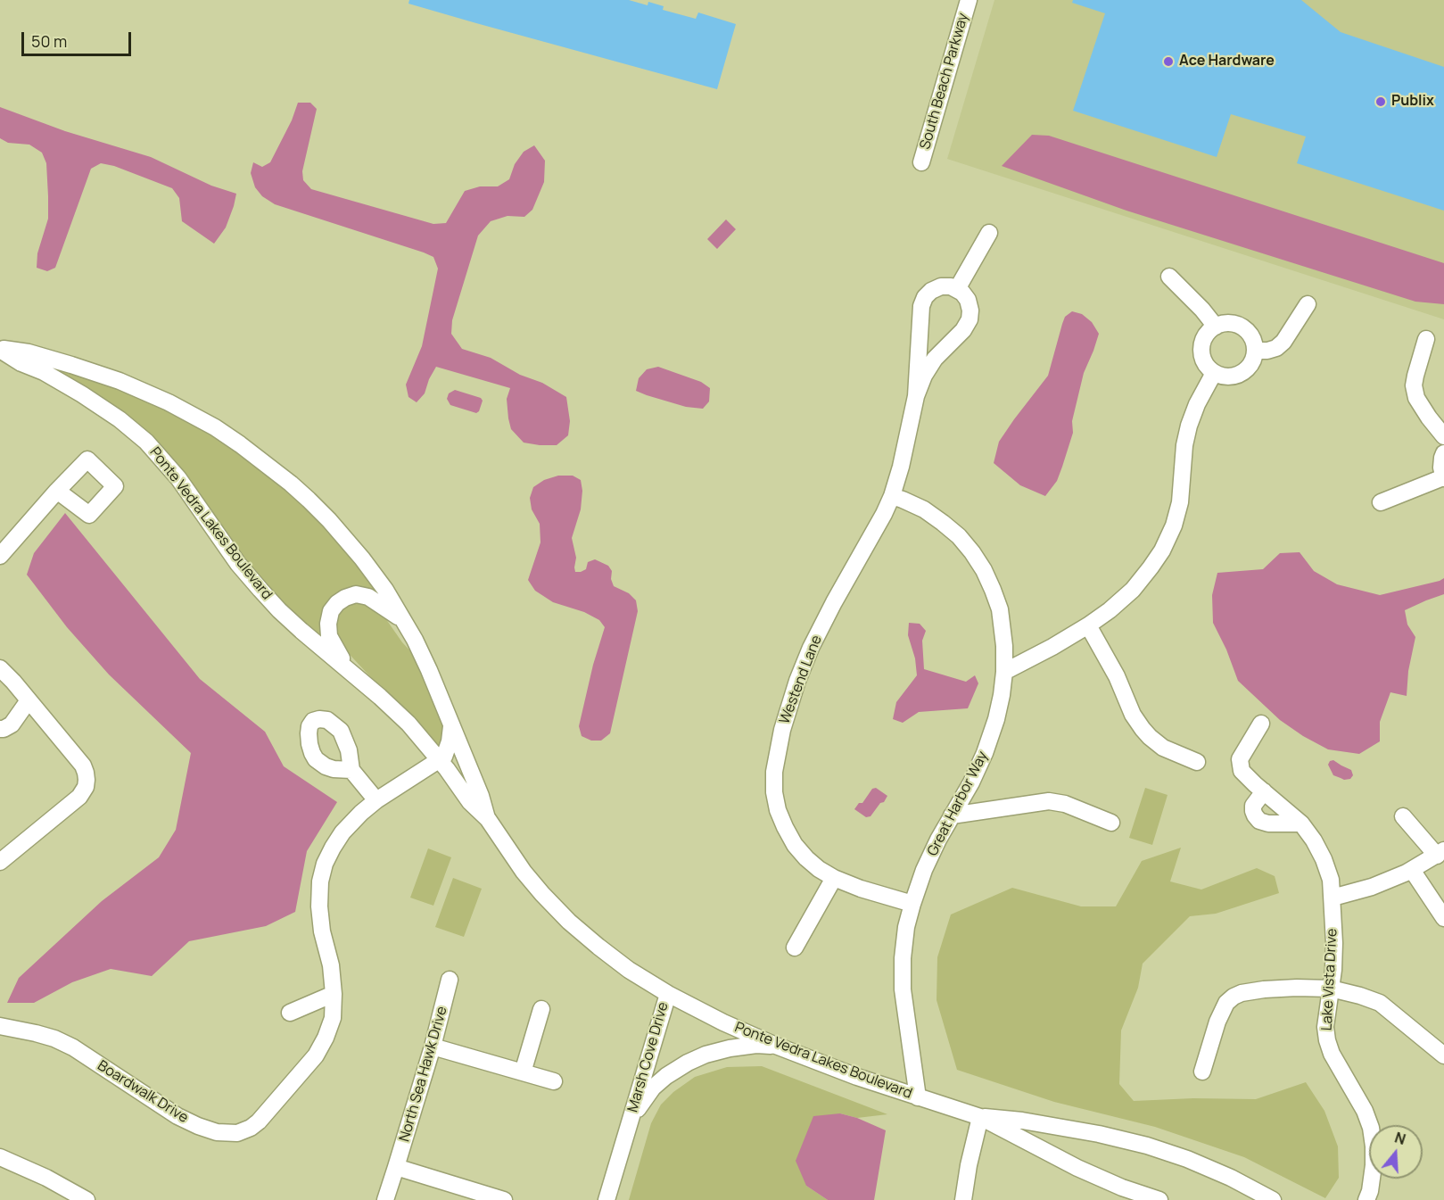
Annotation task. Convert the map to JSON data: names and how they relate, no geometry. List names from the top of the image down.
{
  "streets": {
    "street": [
      "South Beach Parkway",
      "Ponte Vedra Lakes Boulevard",
      "Westend Lane",
      "Great Harbor Way",
      "Lake Vista Drive",
      "Marsh Cove Drive",
      "North Sea Hawk Drive",
      "Boardwalk Drive"
    ]
  },
  "crossings": [
    ["Ponte Vedra Lakes Boulevard", "Great Harbor Way"],
    ["Ponte Vedra Lakes Boulevard", "Marsh Cove Drive"],
    ["Ponte Vedra Lakes Boulevard", "Boardwalk Drive"],
    ["Westend Lane", "Great Harbor Way"]
  ],
  "places": ["Ace Hardware", "Publix"],
  "scale_bar": "50 m",
  "north": "top"
}
